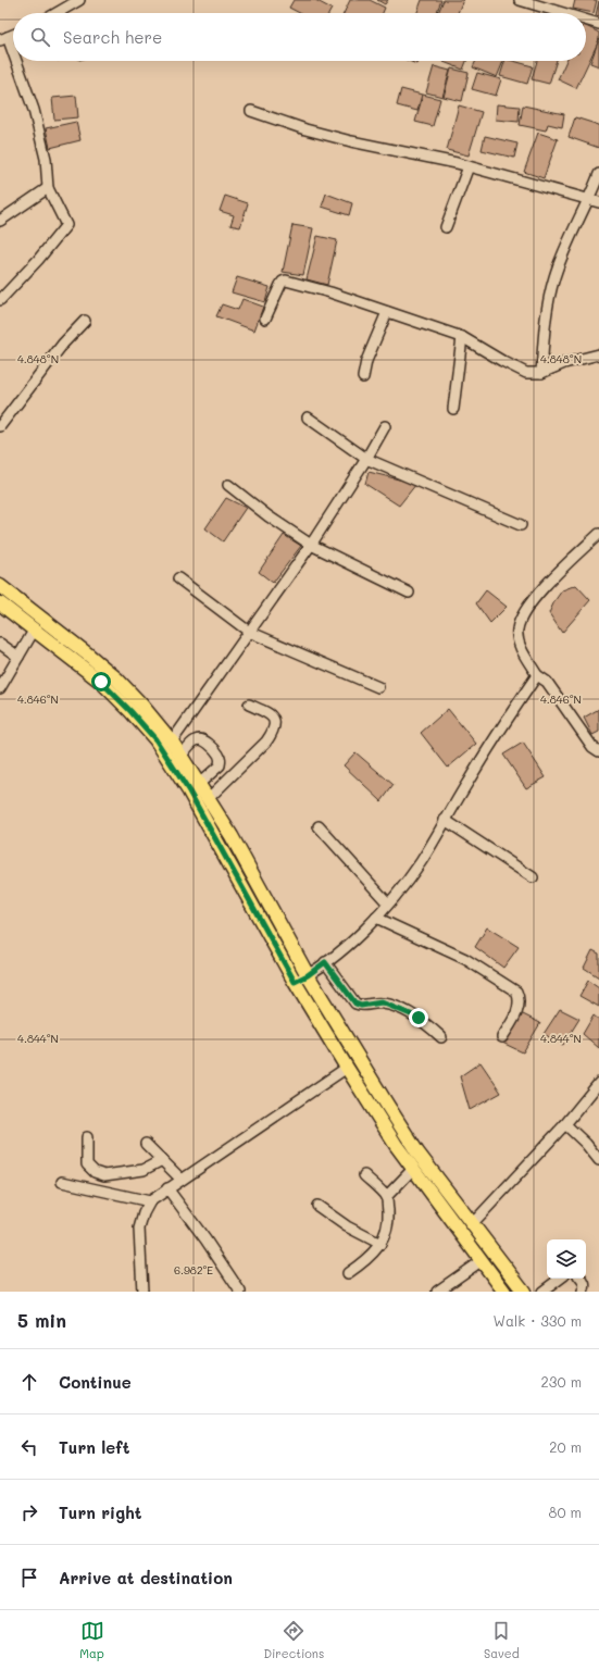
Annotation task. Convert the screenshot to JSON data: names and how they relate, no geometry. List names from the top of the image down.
{
  "page": {
    "search": "Search here",
    "heading": ["5 min", "Walk · 330 m"],
    "list": [
      ["Continue", "230 m"],
      ["Turn left", "20 m"],
      ["Turn right", "80 m"],
      "Arrive at destination"
    ],
    "nav": ["Map", "Directions", "Saved"]
  },
  "coordinates": [
    "4.848°N",
    "4.846°N",
    "4.844°N",
    "6.982°E"
  ]
}
